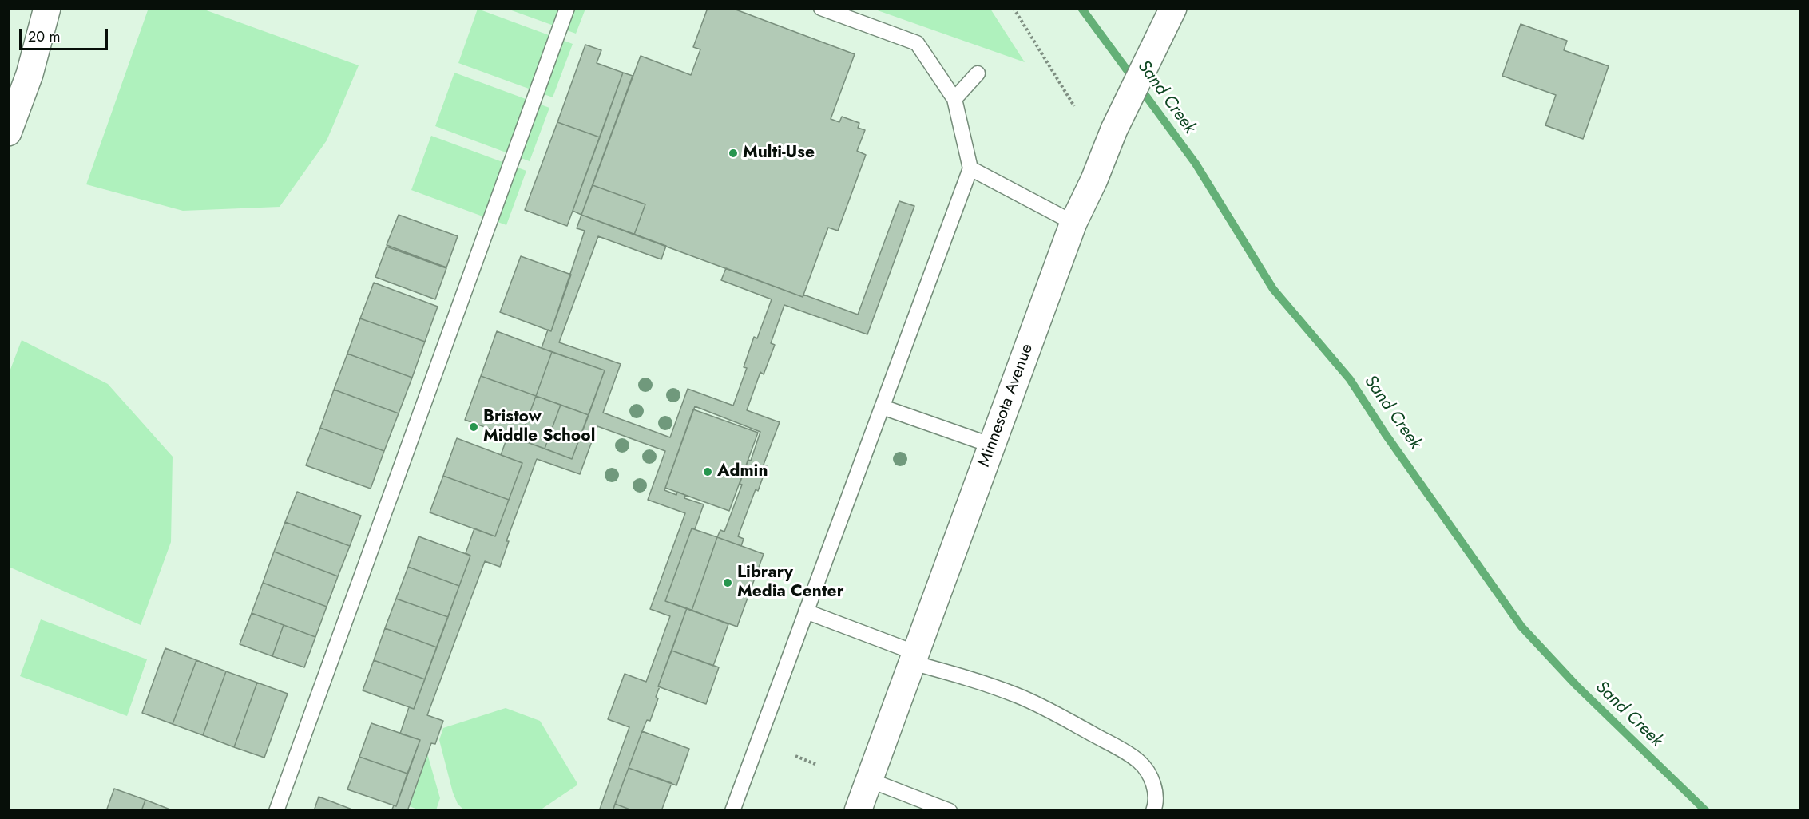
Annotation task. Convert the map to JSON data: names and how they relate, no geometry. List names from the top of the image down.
{
  "streets": {
    "street": ["Minnesota Avenue"]
  },
  "water": ["Sand Creek"],
  "places": [
    "Multi-Use",
    "Bristow Middle School",
    "Admin",
    "Library Media Center"
  ],
  "scale_bar": "20 m"
}
